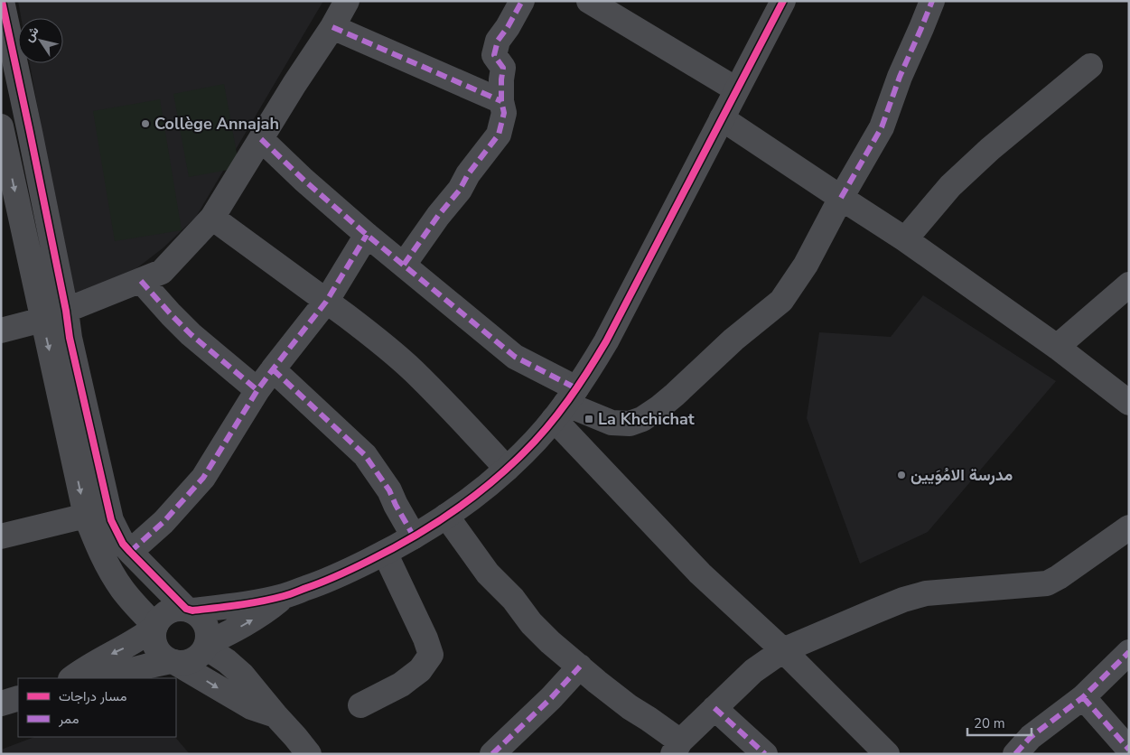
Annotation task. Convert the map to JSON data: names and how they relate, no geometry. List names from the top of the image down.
{
  "places": {
    "other": ["Collège Annajah", "مدرسة الامُوَيين"],
    "transit": ["La Khchichat"]
  },
  "legend": ["مسار دراجات", "ممر"],
  "scale_bar": "20 m",
  "north": "top left"
}
